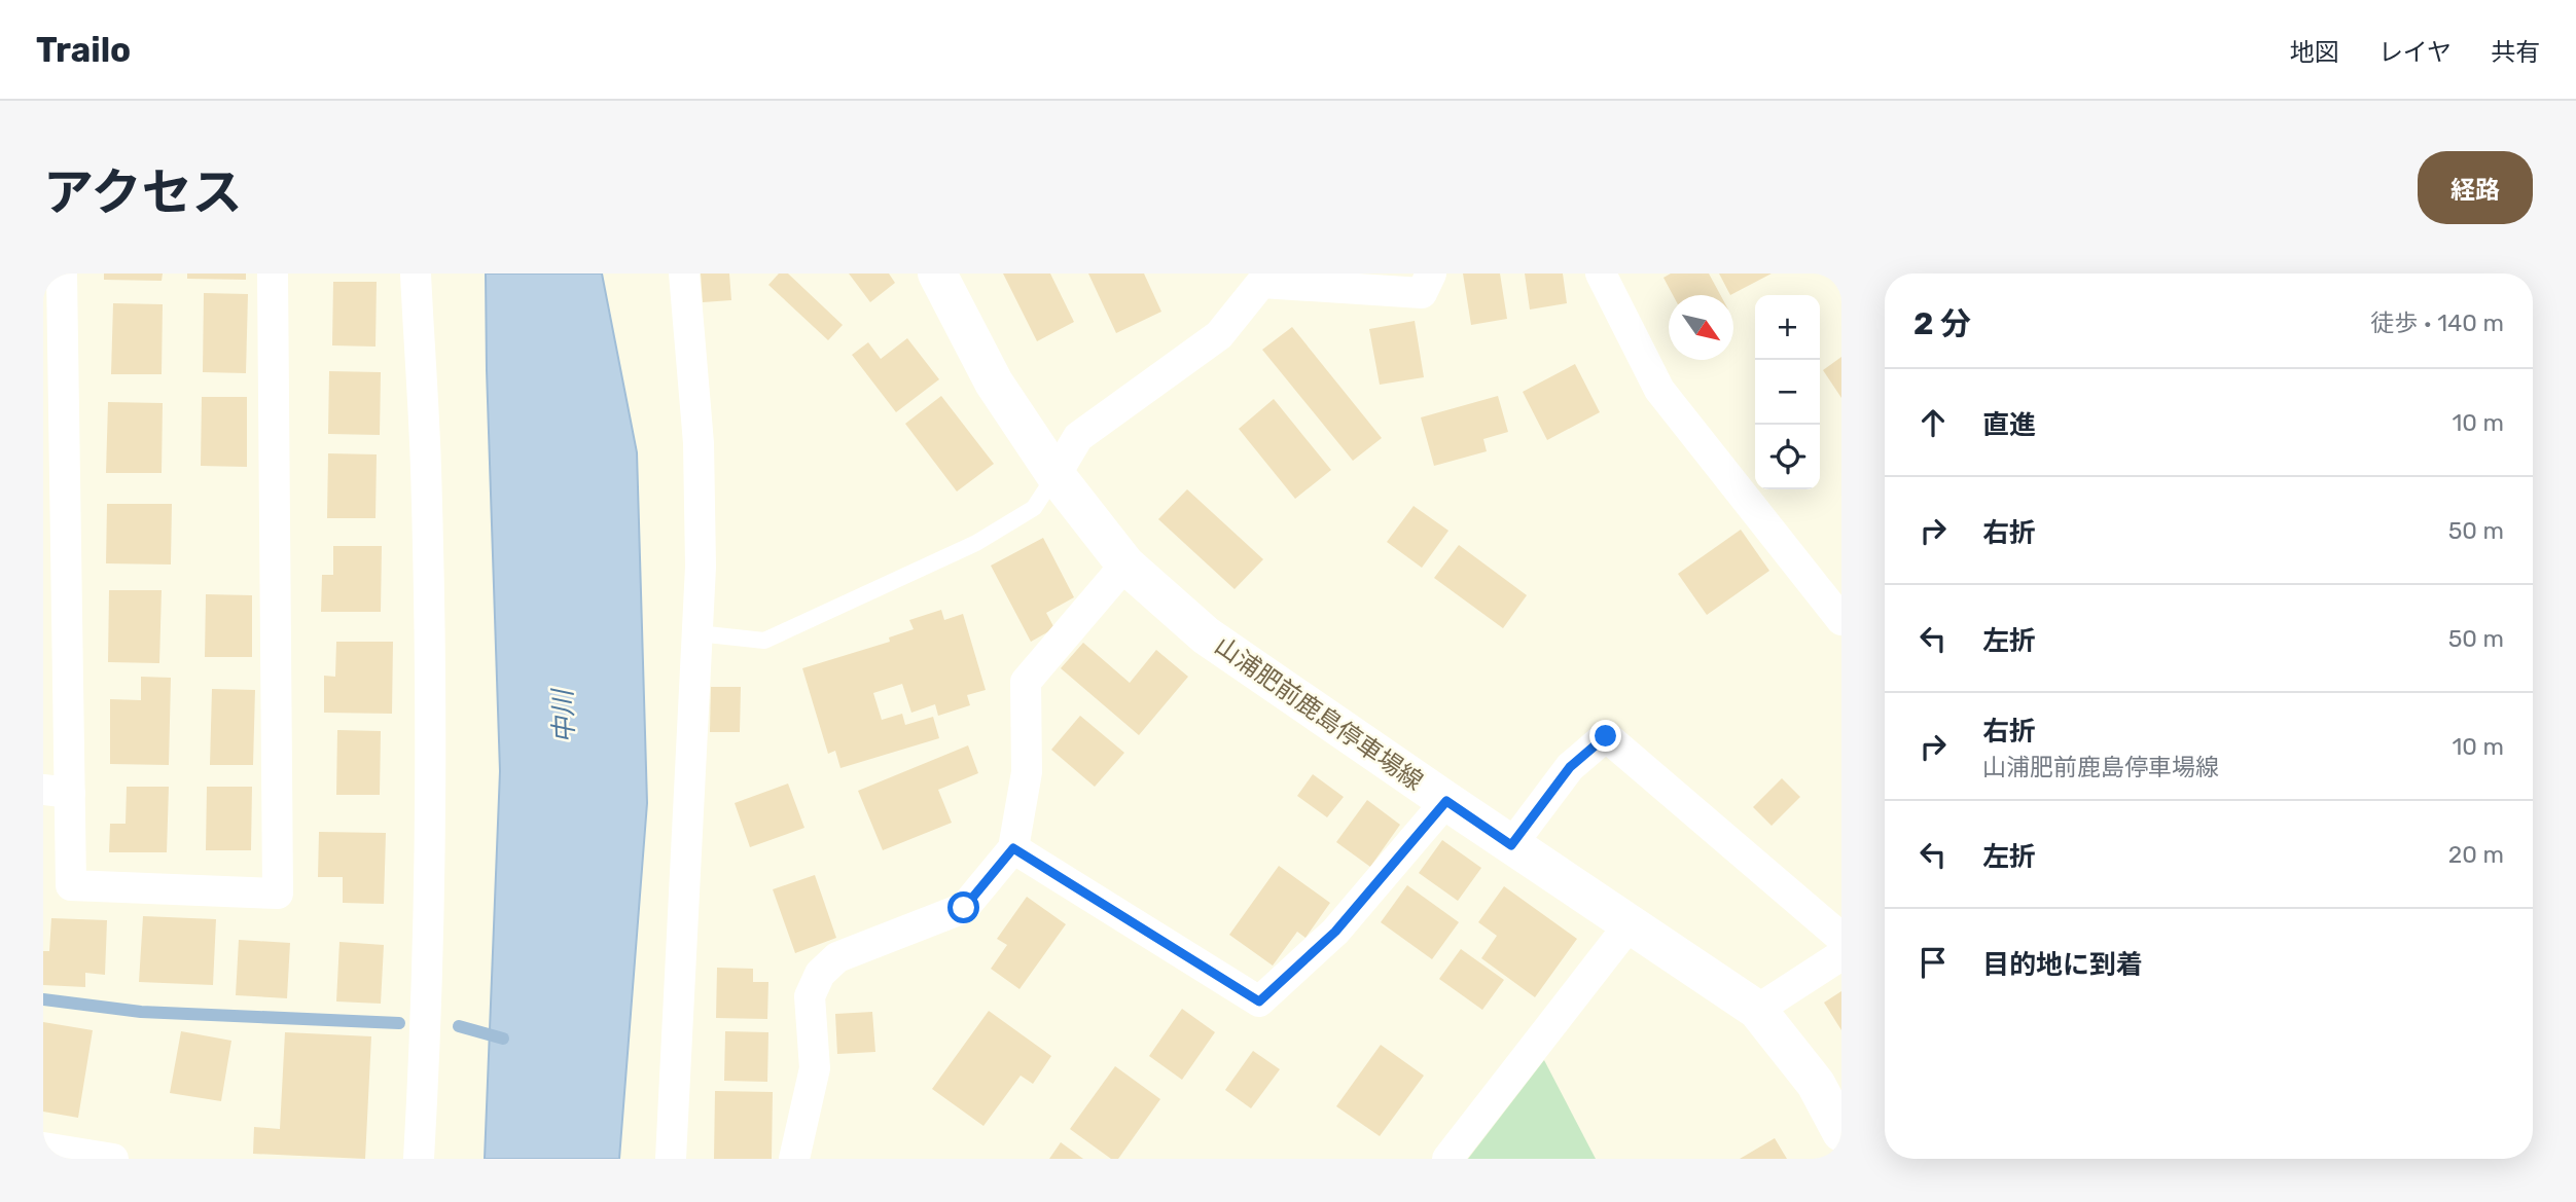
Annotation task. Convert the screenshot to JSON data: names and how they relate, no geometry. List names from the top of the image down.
{
  "streets": {
    "main road": ["山浦肥前鹿島停車場線"]
  },
  "water": ["中川"],
  "north": "bottom right",
  "page": {
    "header": "Trailo",
    "nav": ["地図", "レイヤ", "共有"],
    "title": "アクセス",
    "buttons": "経路",
    "heading": ["2 分", "徒歩 · 140 m"],
    "map_buttons": ["+", "−"],
    "list": [
      ["直進", "10 m"],
      ["右折", "50 m"],
      ["左折", "50 m"],
      ["右折", "山浦肥前鹿島停車場線", "10 m"],
      ["左折", "20 m"],
      "目的地に到着"
    ]
  }
}
